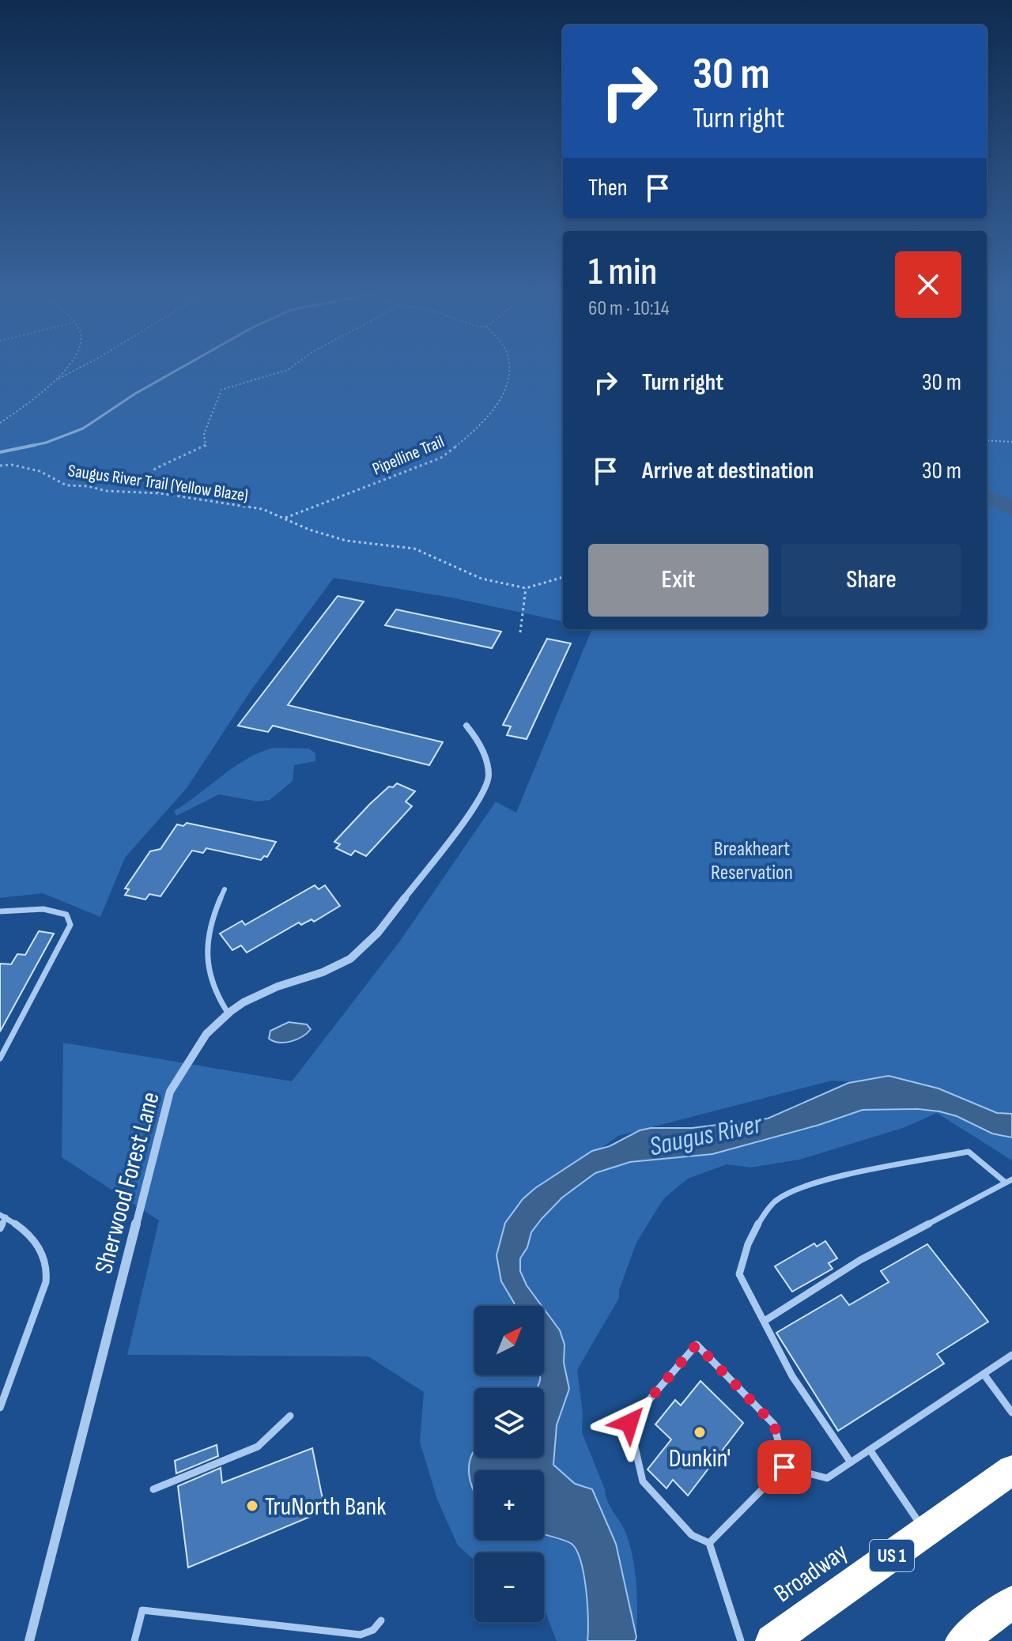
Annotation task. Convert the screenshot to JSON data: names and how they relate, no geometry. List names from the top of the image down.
{
  "streets": {
    "highway": ["US 1", "Broadway"],
    "street": ["Sherwood Forest Lane"],
    "path": ["Pipelline Trail", "Saugus River Trail (Yellow Blaze)"]
  },
  "crossings": [
    ["Pipelline Trail", "Saugus River Trail (Yellow Blaze)"]
  ],
  "water": ["Saugus River"],
  "parks": ["Breakheart Reservation"],
  "places": ["Dunkin'", "TruNorth Bank"],
  "north": "top right",
  "page": {
    "turn": ["30 m", "Turn right"],
    "then": "Then",
    "heading": ["1 min", "60 m · 10:14"],
    "list": [
      {
        "name": "Turn right",
        "value": "30 m"
      },
      {
        "name": "Arrive at destination",
        "value": "30 m"
      }
    ],
    "buttons": ["Exit", "Share"],
    "map_buttons": ["+", "−"]
  }
}
